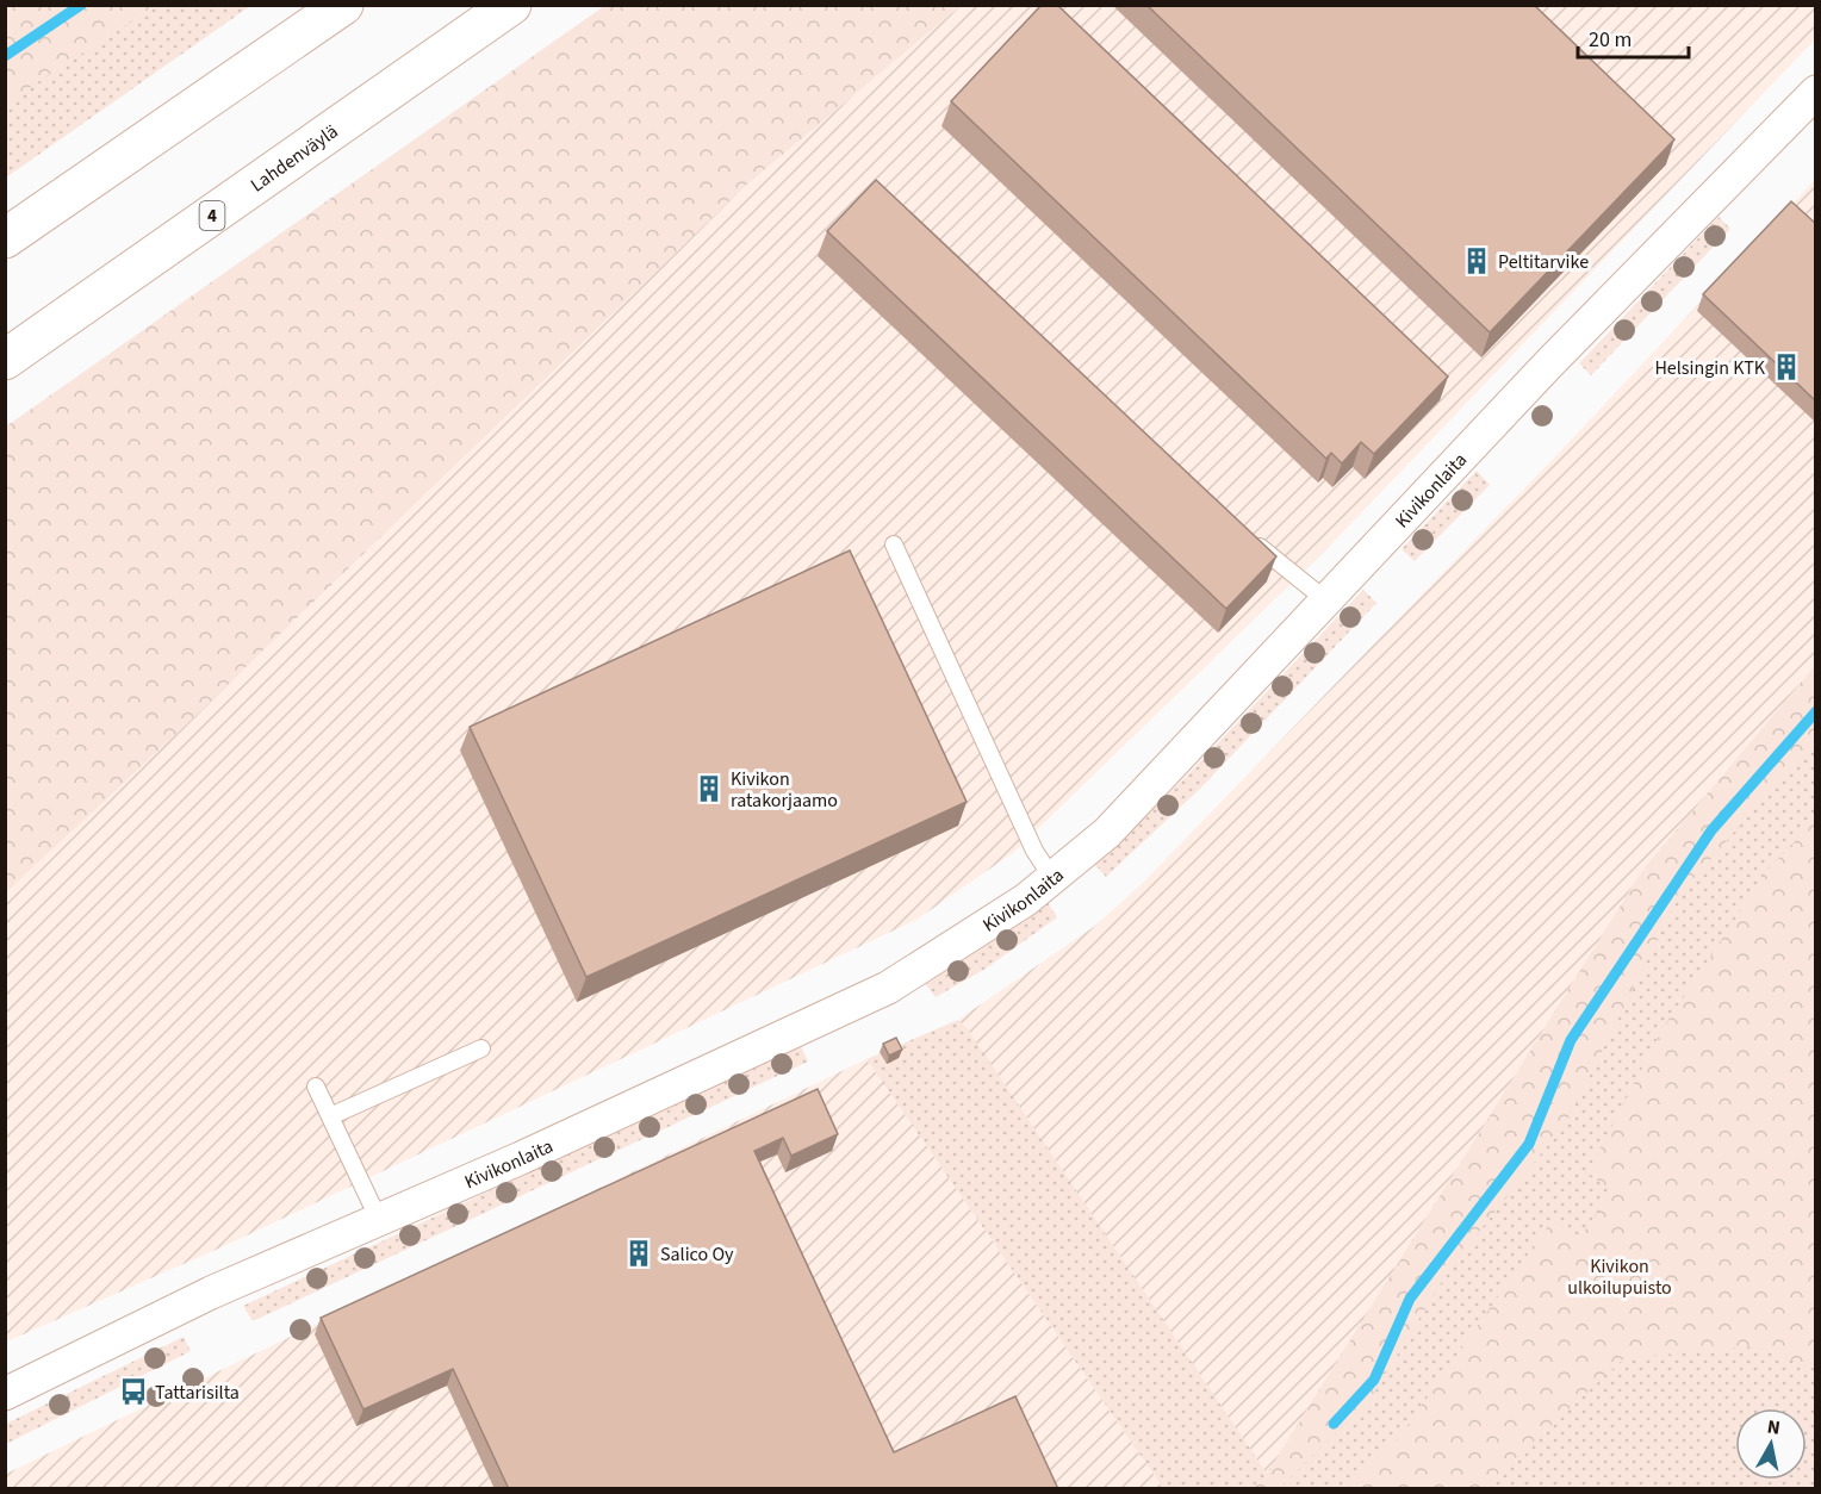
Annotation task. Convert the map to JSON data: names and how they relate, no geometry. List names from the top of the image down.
{
  "streets": {
    "highway": ["Lahdenväylä", "4"],
    "street": ["Kivikonlaita"]
  },
  "parks": ["Kivikon ulkoilupuisto"],
  "places": {
    "building": [
      "Peltitarvike",
      "Helsingin KTK",
      "Kivikon ratakorjaamo",
      "Salico Oy"
    ],
    "bus stop": ["Tattarisilta"]
  },
  "scale_bar": "20 m",
  "north": "top"
}
